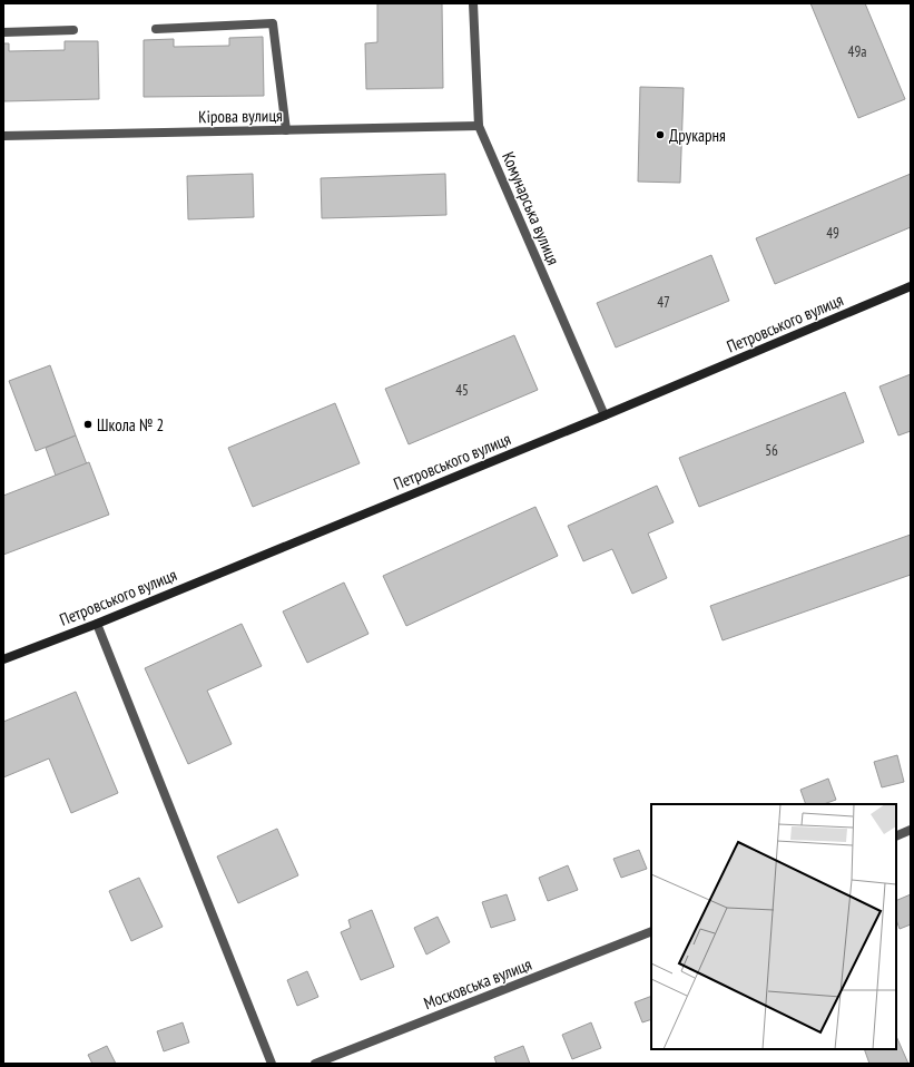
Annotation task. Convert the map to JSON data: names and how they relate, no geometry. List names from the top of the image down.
{
  "streets": {
    "main road": ["Петровського вулиця"],
    "street": ["Кірова вулиця", "Комунарська вулиця", "Московська вулиця"]
  },
  "crossings": [
    ["Кірова вулиця", "Комунарська вулиця"],
    ["Комунарська вулиця", "Петровського вулиця"]
  ],
  "places": ["Друкарня", "Школа № 2"],
  "house_numbers": [
    "49а",
    "49",
    "47",
    "45",
    "56"
  ]
}
